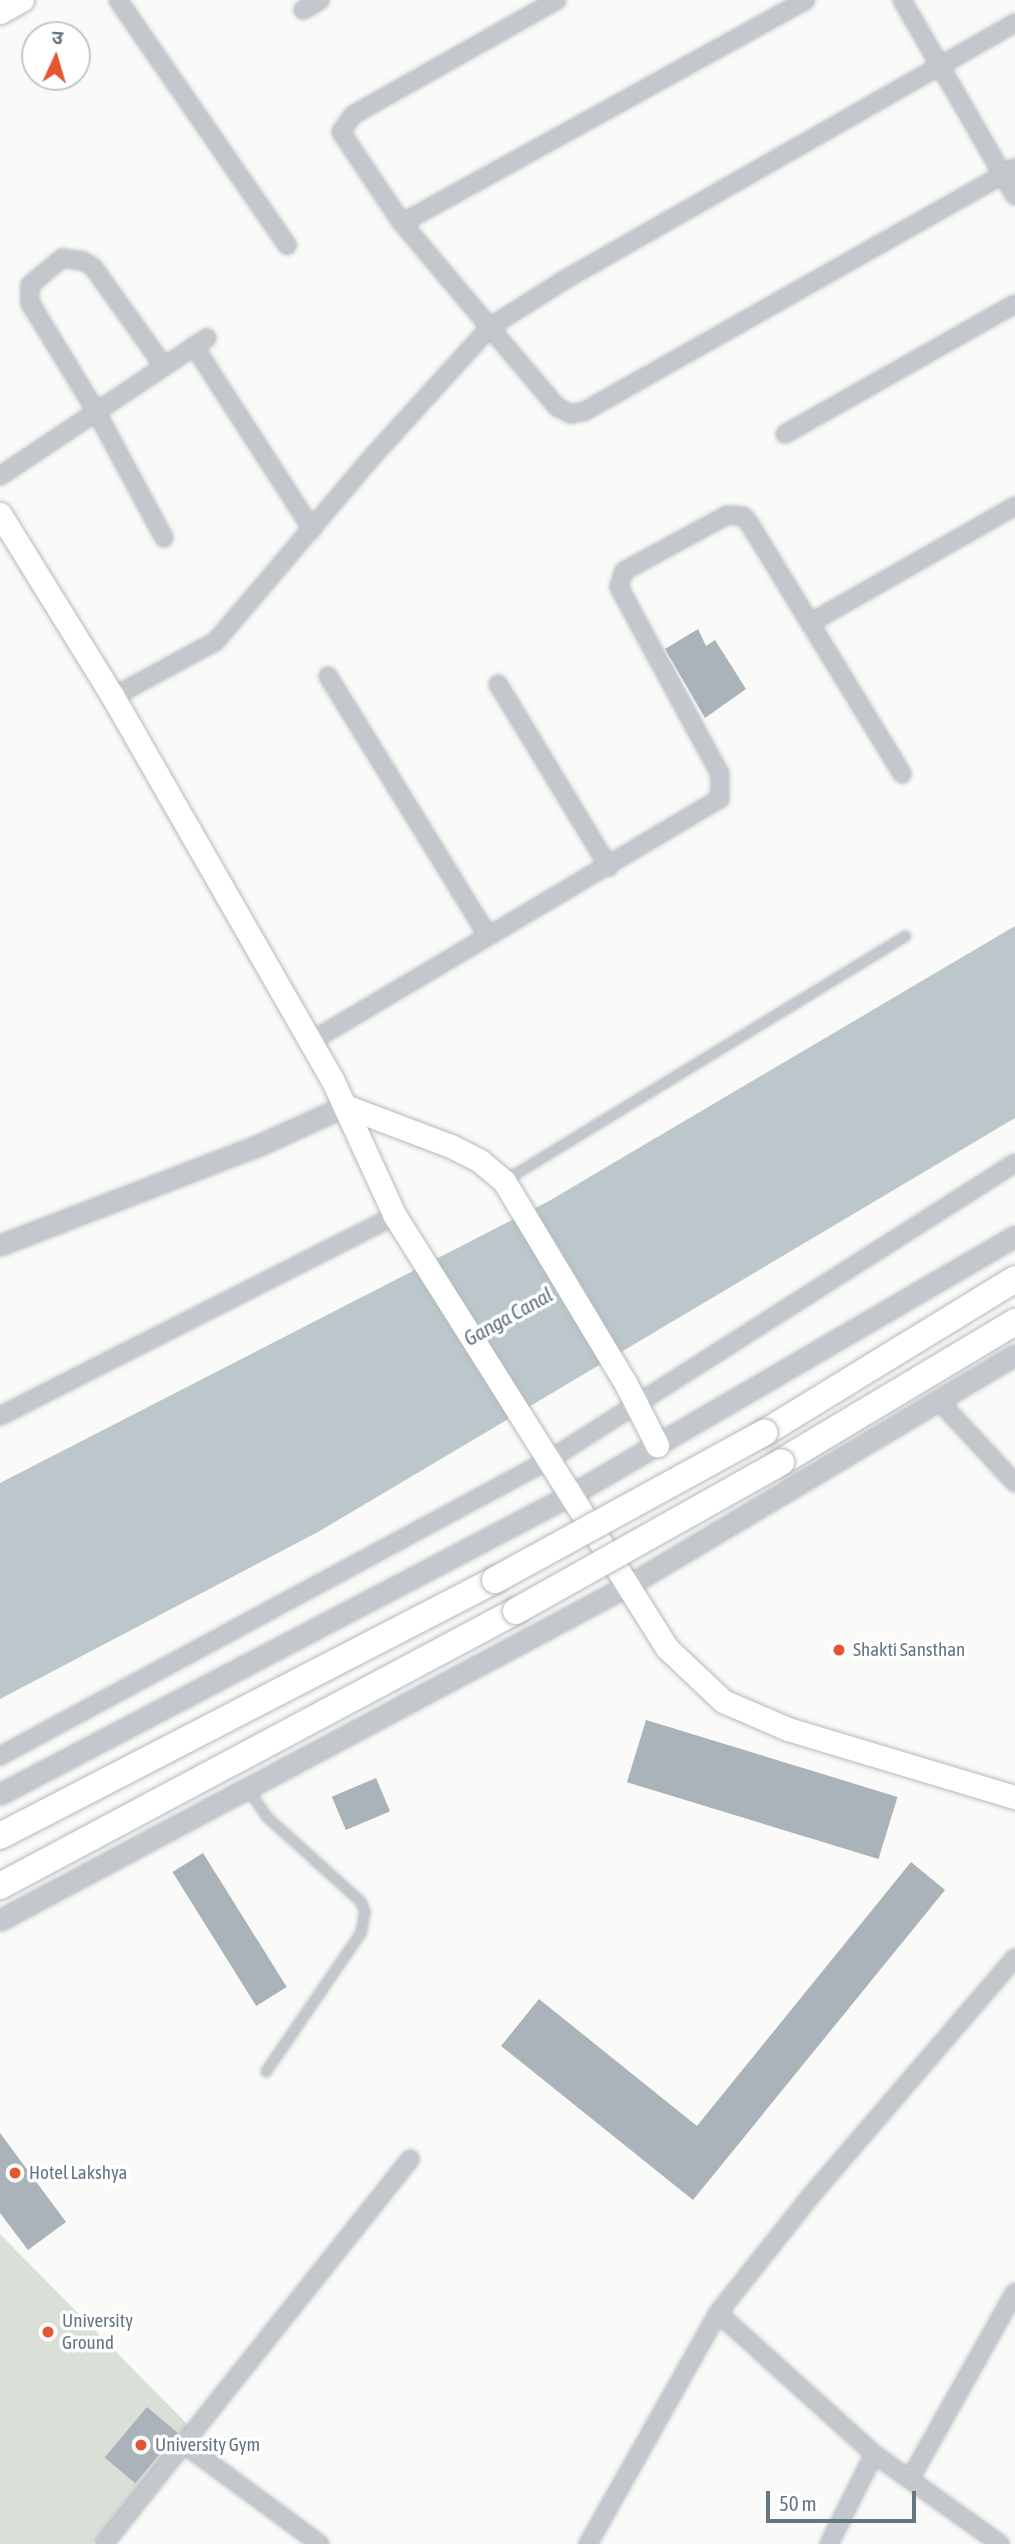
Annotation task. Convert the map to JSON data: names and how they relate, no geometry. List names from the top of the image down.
{
  "water": ["Ganga Canal"],
  "places": [
    "Shakti Sansthan",
    "Hotel Lakshya",
    "University Ground",
    "University Gym"
  ],
  "scale_bar": "50 m",
  "north": "top"
}
